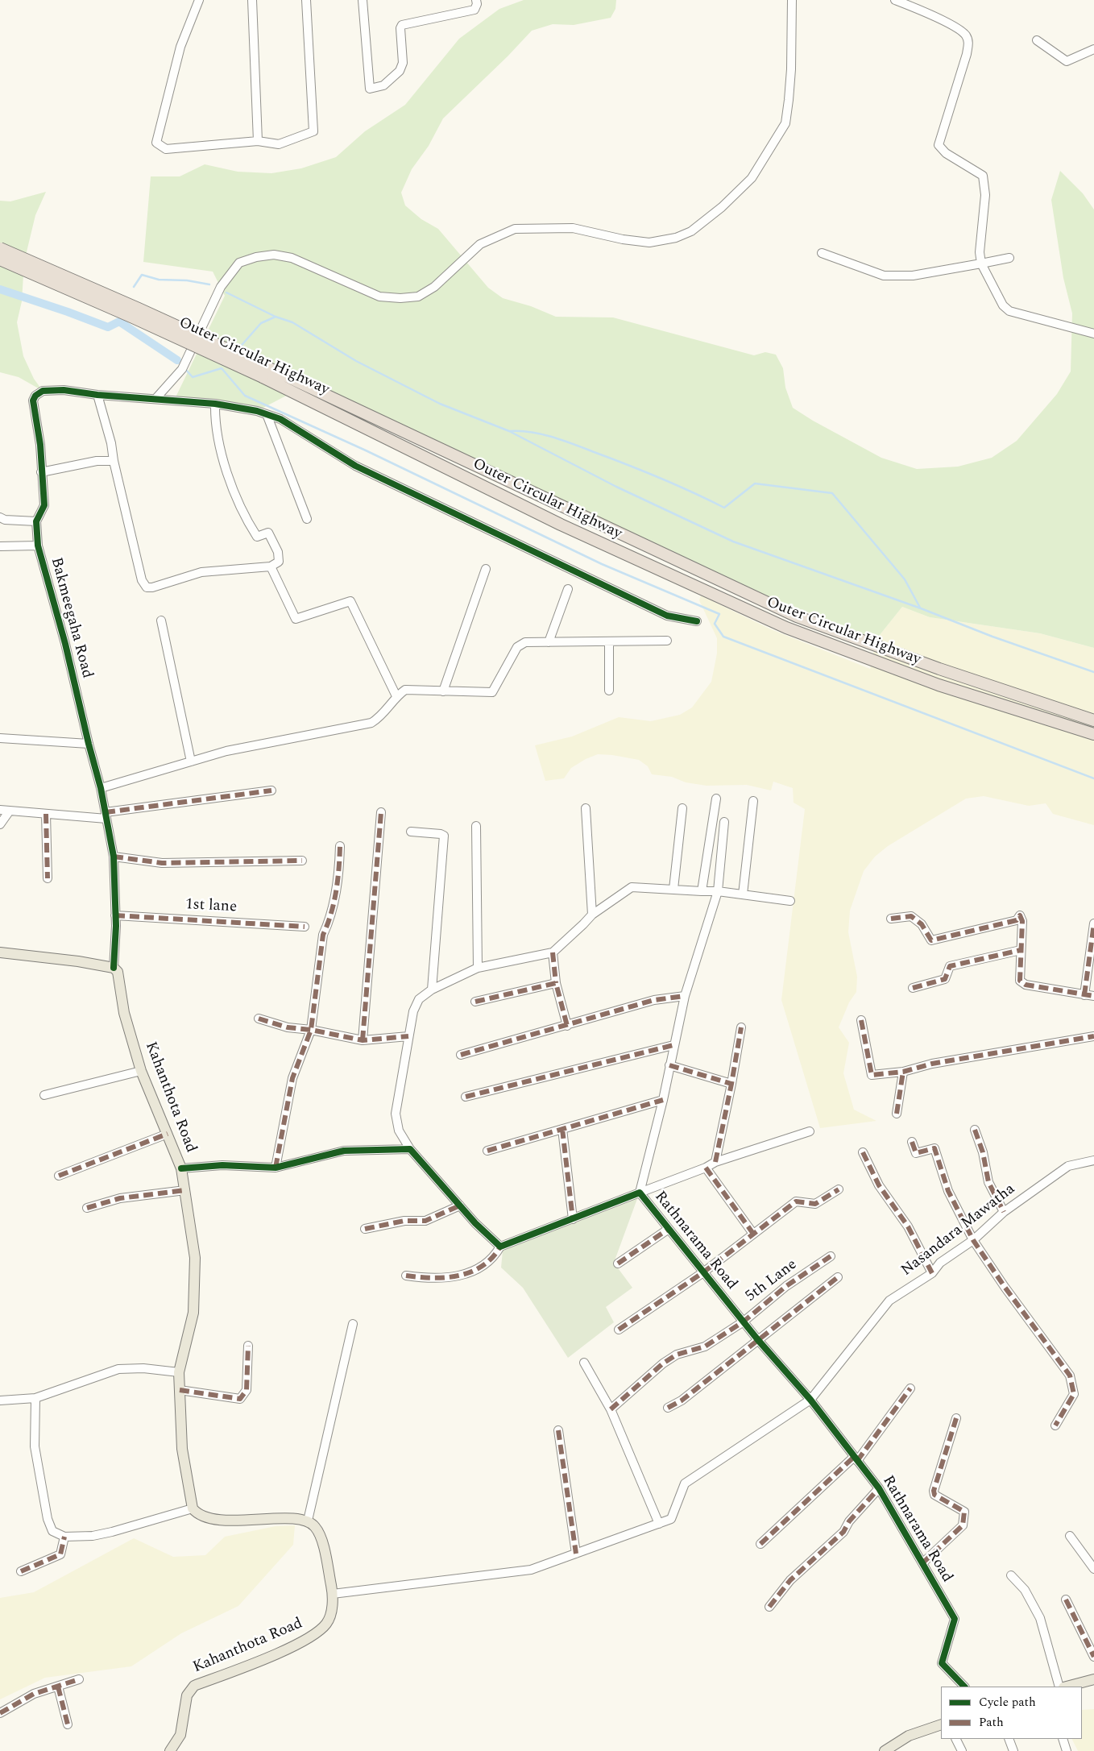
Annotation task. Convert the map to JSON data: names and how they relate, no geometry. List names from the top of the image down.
{
  "streets": {
    "highway": ["Outer Circular Highway"],
    "main road": ["Kahanthota Road"],
    "street": [
      "Bakmeegaha Road",
      "1st lane",
      "Nasandara Mawatha",
      "Rathnarama Road",
      "5th Lane"
    ]
  },
  "crossings": [
    ["Bakmeegaha Road", "1st lane"],
    ["Bakmeegaha Road", "Kahanthota Road"],
    ["Nasandara Mawatha", "Rathnarama Road"],
    ["Rathnarama Road", "5th Lane"]
  ],
  "legend": ["Cycle path", "Path"]
}
